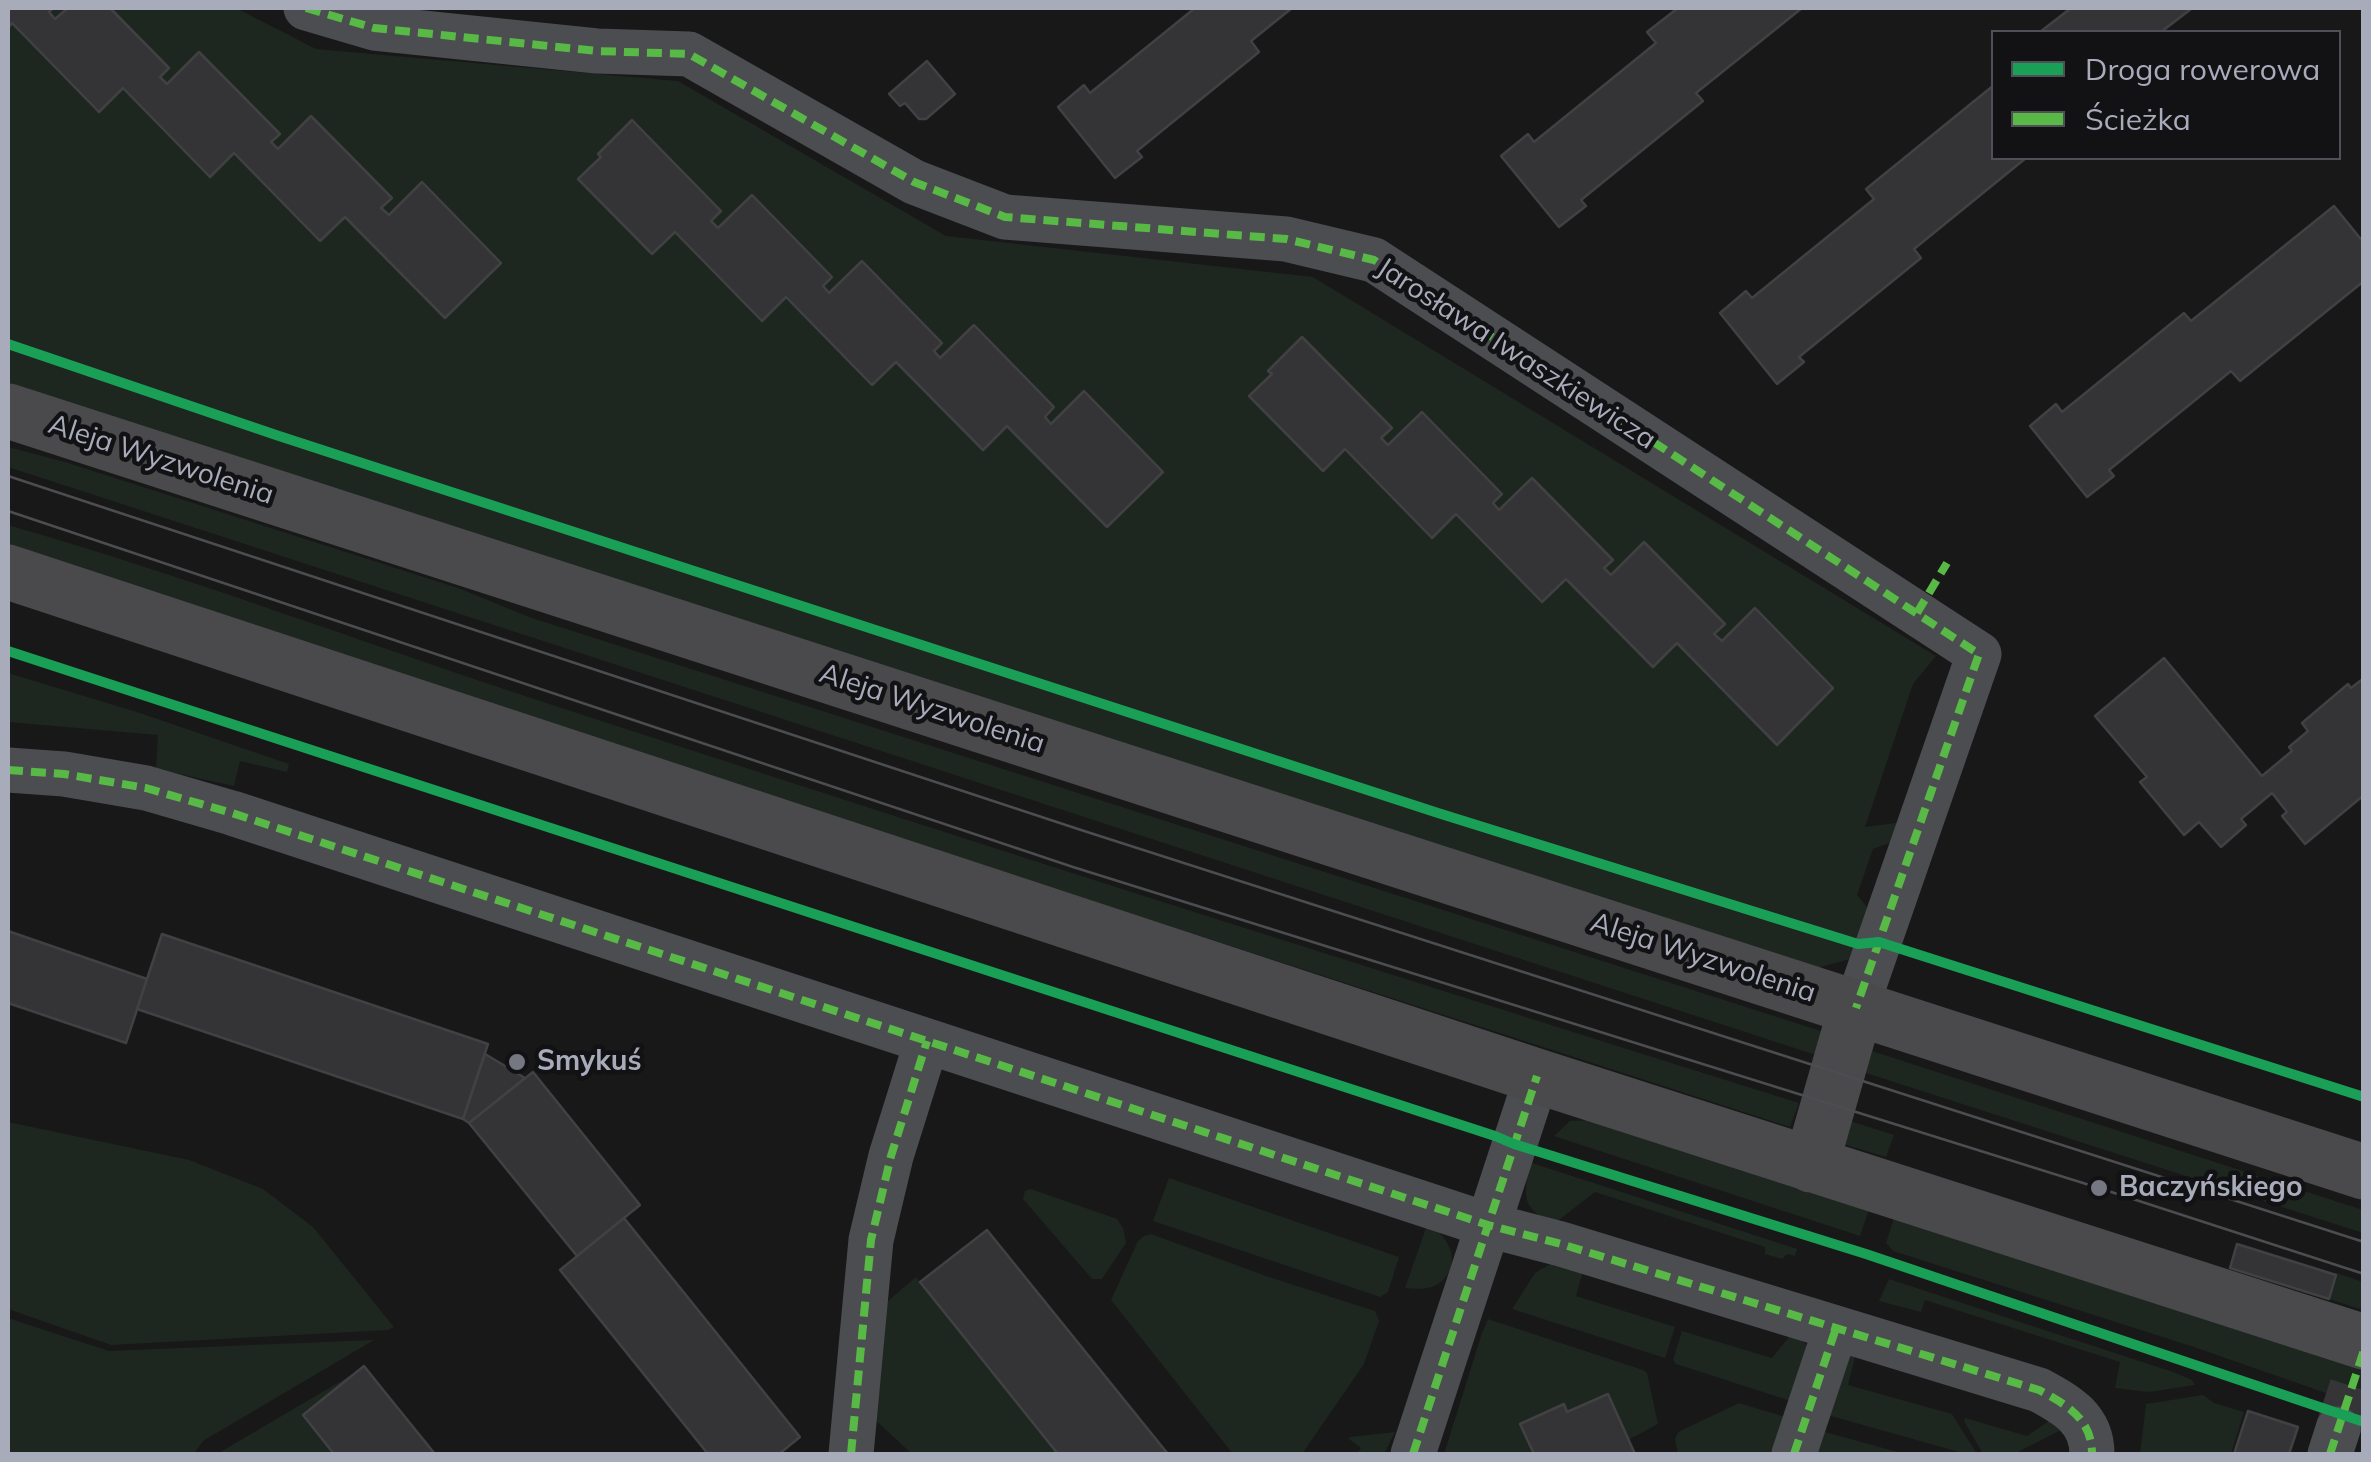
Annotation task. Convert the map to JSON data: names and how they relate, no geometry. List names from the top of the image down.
{
  "streets": {
    "main road": ["Aleja Wyzwolenia"],
    "street": ["Jarosława Iwaszkiewicza"]
  },
  "crossings": [
    ["Jarosława Iwaszkiewicza", "Aleja Wyzwolenia"]
  ],
  "places": ["Smykuś", "Baczyńskiego"],
  "legend": ["Droga rowerowa", "Ścieżka"]
}
